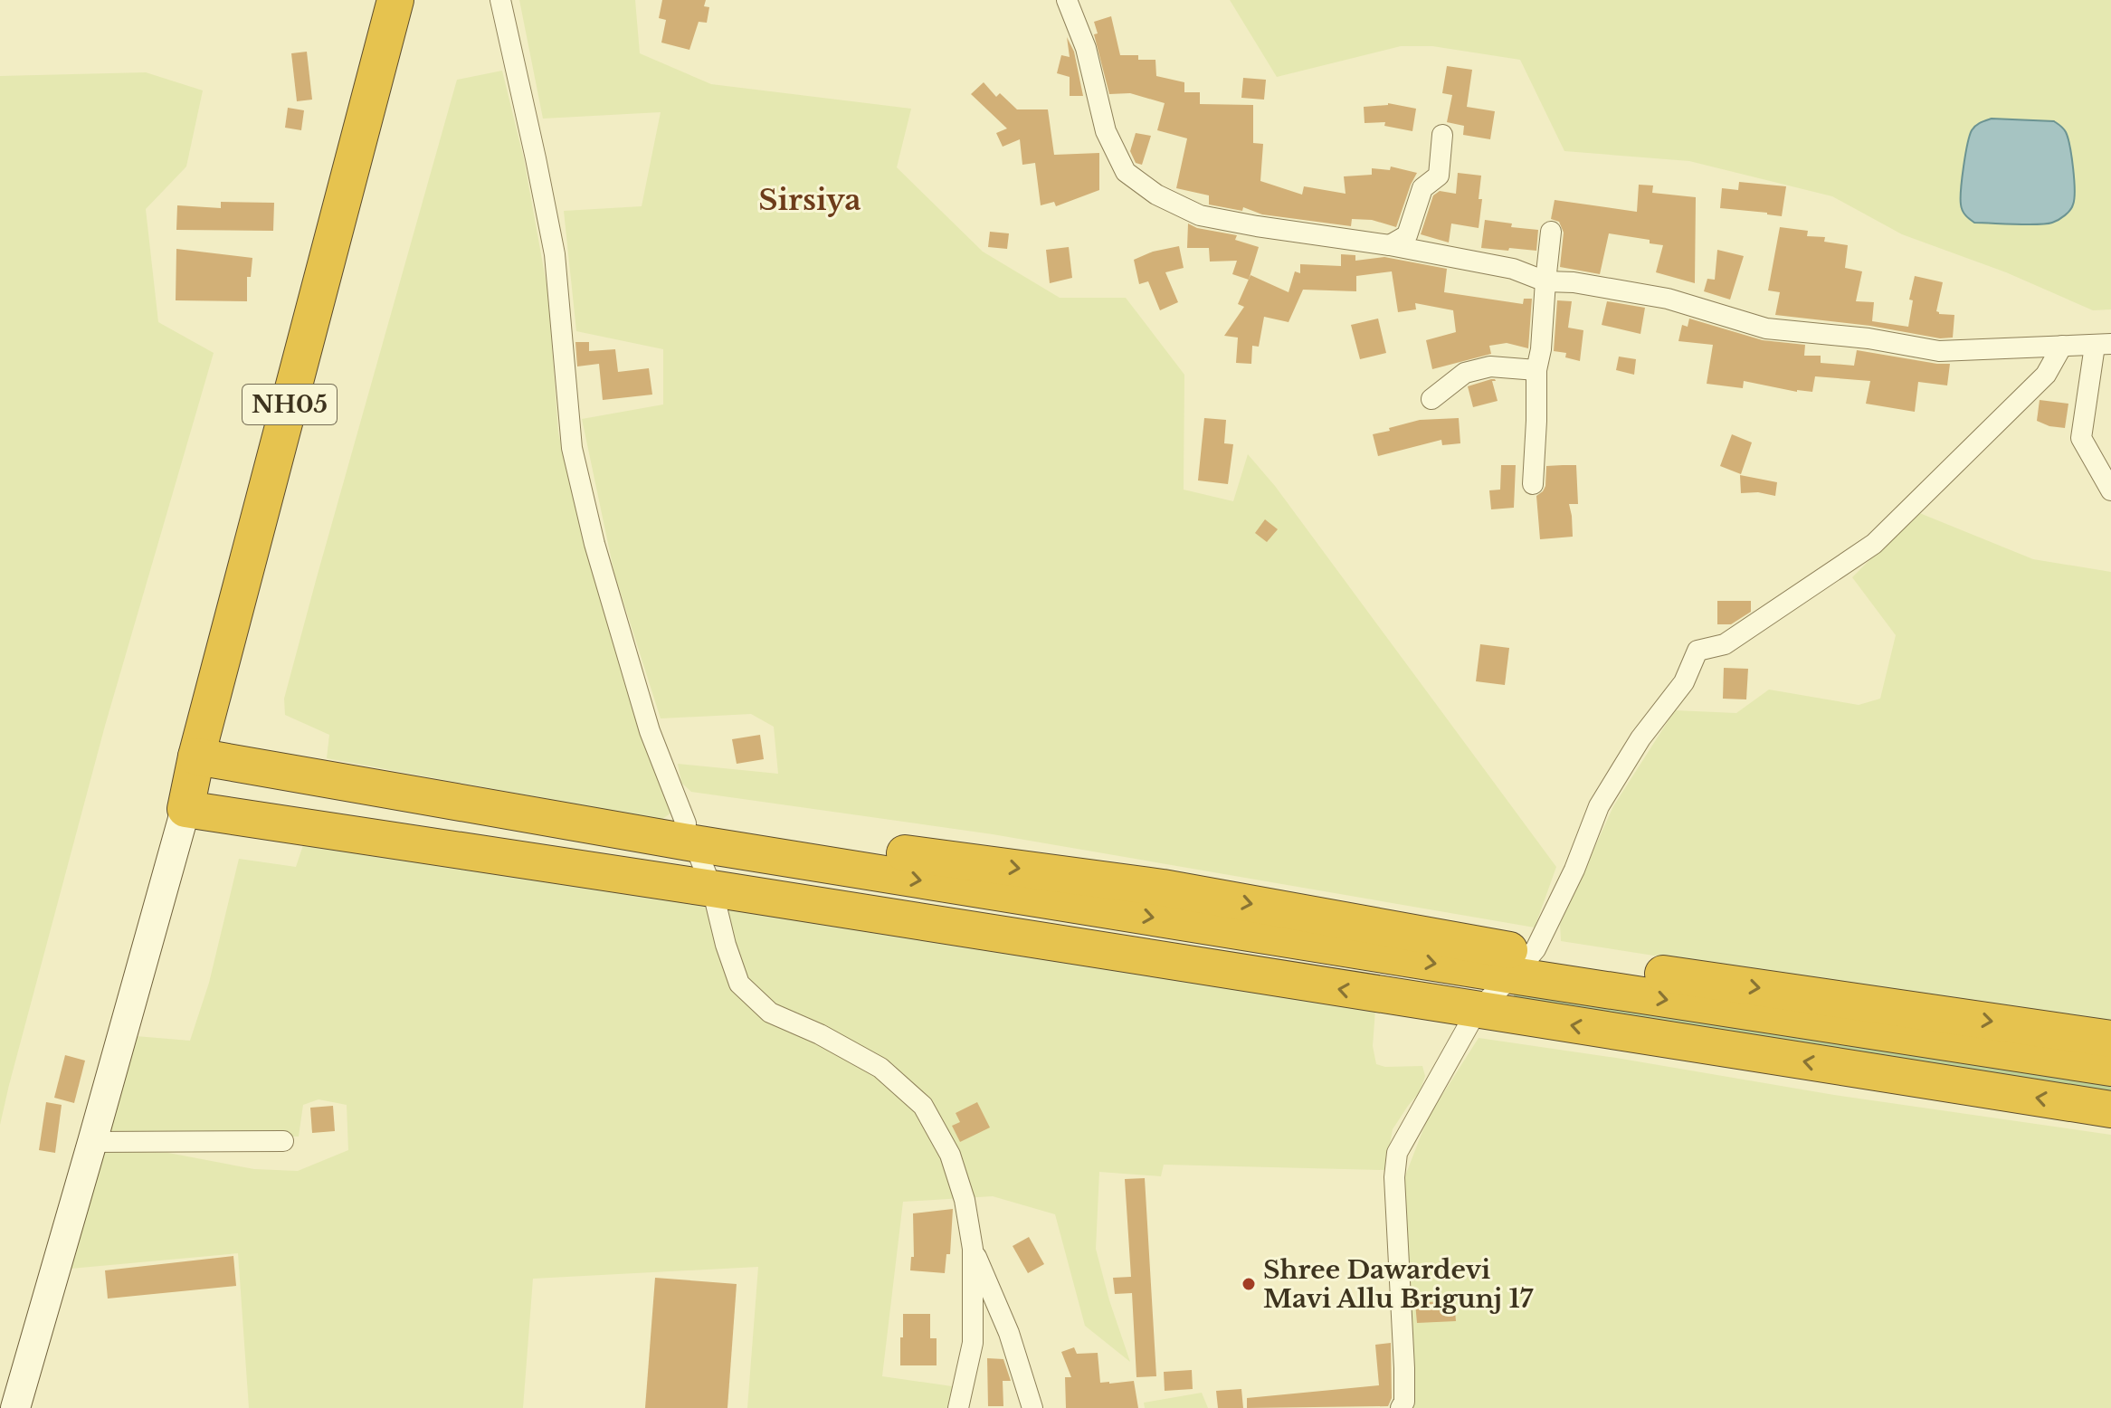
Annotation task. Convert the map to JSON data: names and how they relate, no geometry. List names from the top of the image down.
{
  "streets": {
    "highway": ["NH05"]
  },
  "districts": ["Sirsiya"],
  "places": ["Shree Dawardevi Mavi Allu Brigunj 17"]
}
